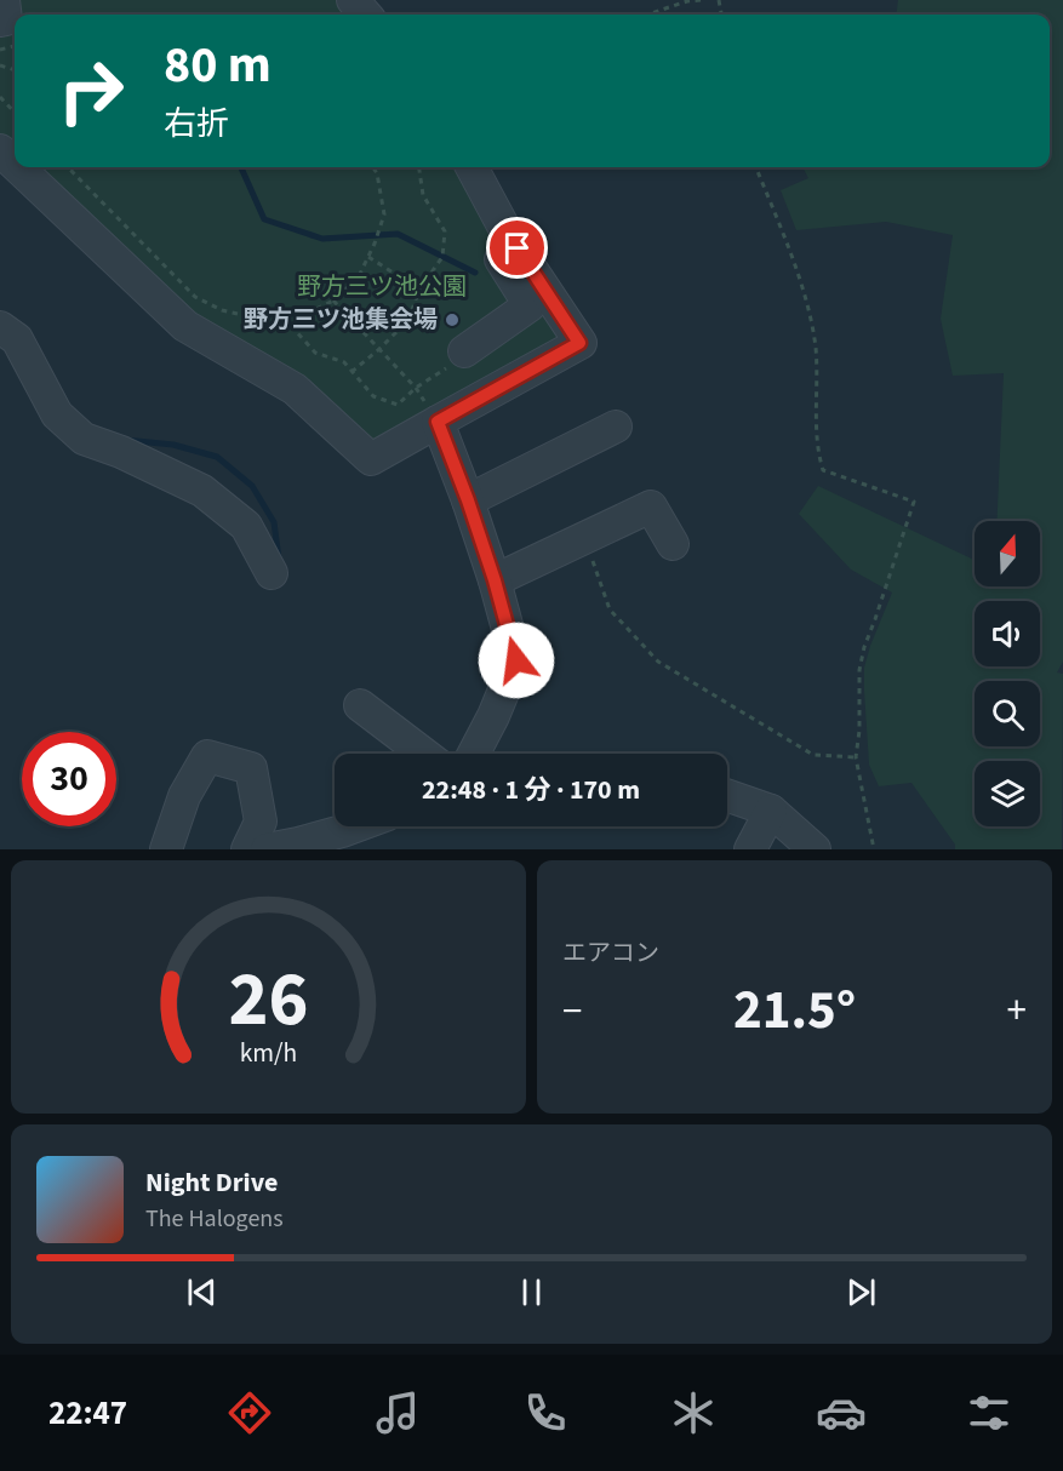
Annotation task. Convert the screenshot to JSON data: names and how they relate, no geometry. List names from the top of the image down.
{
  "parks": ["野方三ツ池公園"],
  "places": ["野方三ツ池集会場"],
  "north": "top",
  "page": {
    "turn": ["80 m", "右折"],
    "limit": "30",
    "trip": "22:48 · 1 分 · 170 m",
    "tile": "エアコン",
    "heat": ["−", "21.5°", "+"],
    "song": ["Night Drive", "The Halogens"],
    "tabs": "22:47",
    "gauge": ["26", "km/h"]
  }
}
